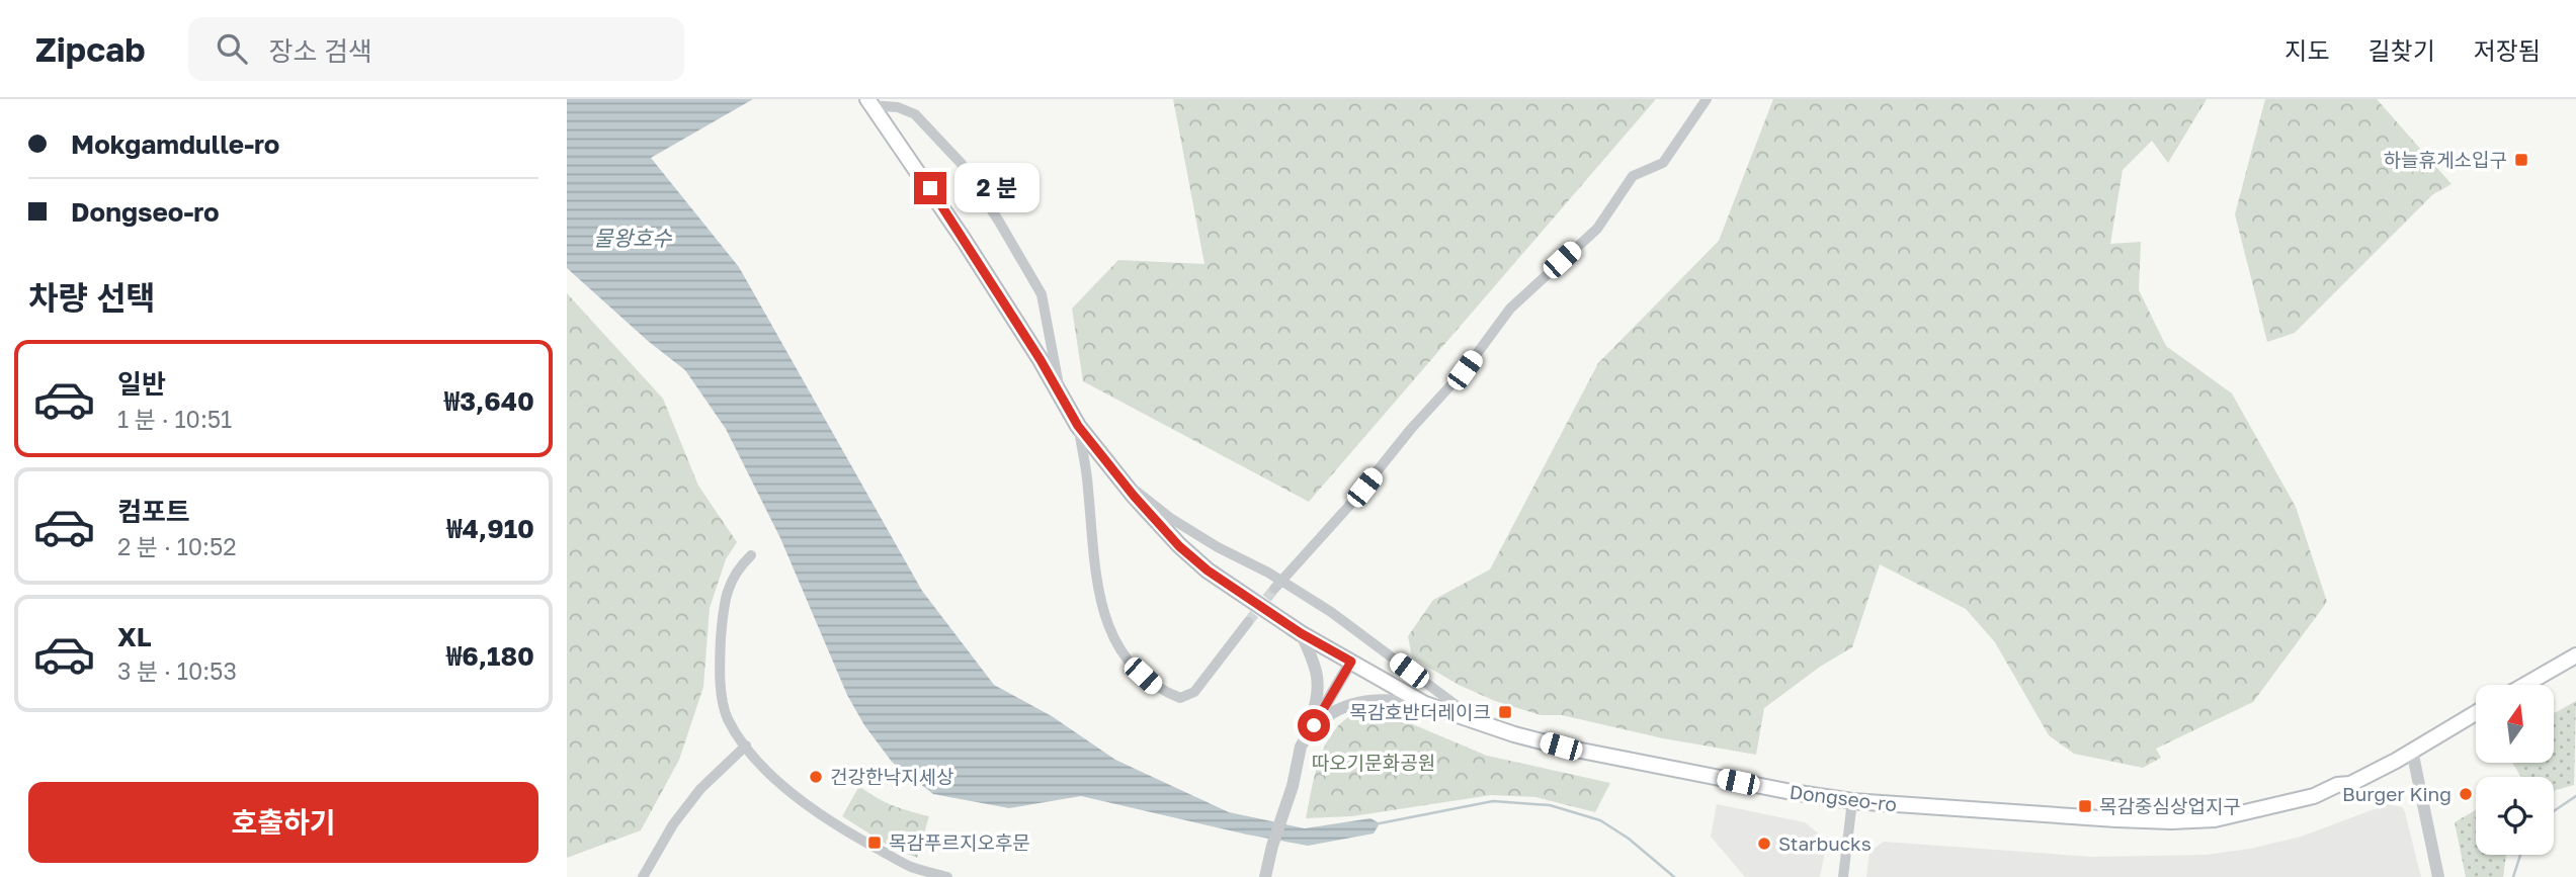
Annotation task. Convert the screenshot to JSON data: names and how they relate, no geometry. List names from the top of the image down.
{
  "streets": {
    "main road": ["Dongseo-ro"]
  },
  "water": ["물왕호수"],
  "parks": ["따오기문화공원"],
  "places": {
    "transit": [
      "하늘휴게소입구",
      "목감호반더레이크",
      "목감중심상업지구",
      "목감푸르지오후문"
    ],
    "other": ["건강한낙지세상", "Burger King", "Starbucks"]
  },
  "north": "top",
  "page": {
    "header": "Zipcab",
    "search": "장소 검색",
    "nav": ["지도", "길찾기", "저장됨"],
    "banner": ["Mokgamdulle-ro", "Dongseo-ro"],
    "bubble": "2 분",
    "heading": "차량 선택",
    "list": [
      {
        "name": "일반",
        "note": "1 분 · 10:51",
        "value": "₩3,640"
      },
      {
        "name": "컴포트",
        "note": "2 분 · 10:52",
        "value": "₩4,910"
      },
      {
        "name": "XL",
        "note": "3 분 · 10:53",
        "value": "₩6,180"
      }
    ],
    "buttons": "호출하기"
  }
}
